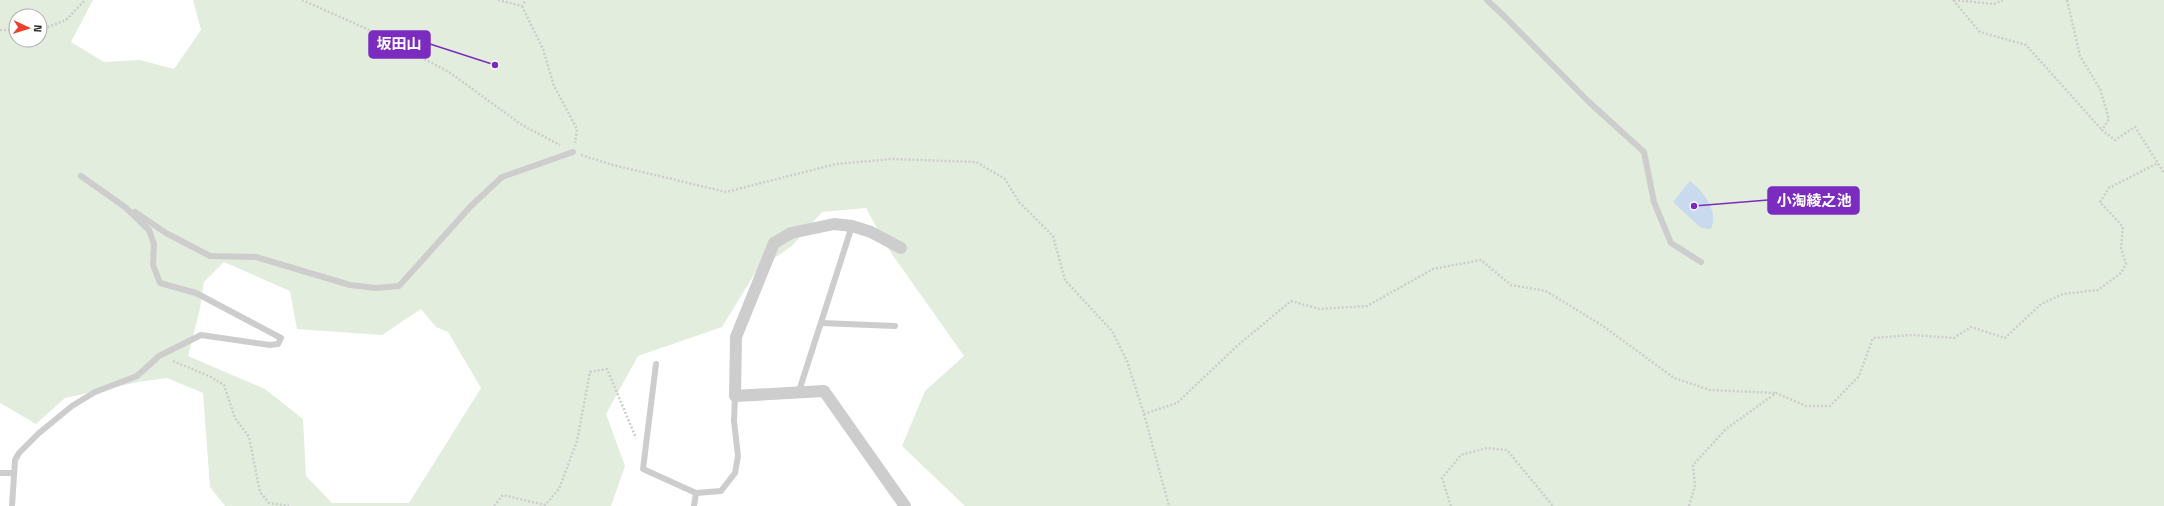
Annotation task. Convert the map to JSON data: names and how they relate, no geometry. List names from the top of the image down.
{
  "places": ["坂田山", "小淘綾之池"],
  "north": "right"
}
